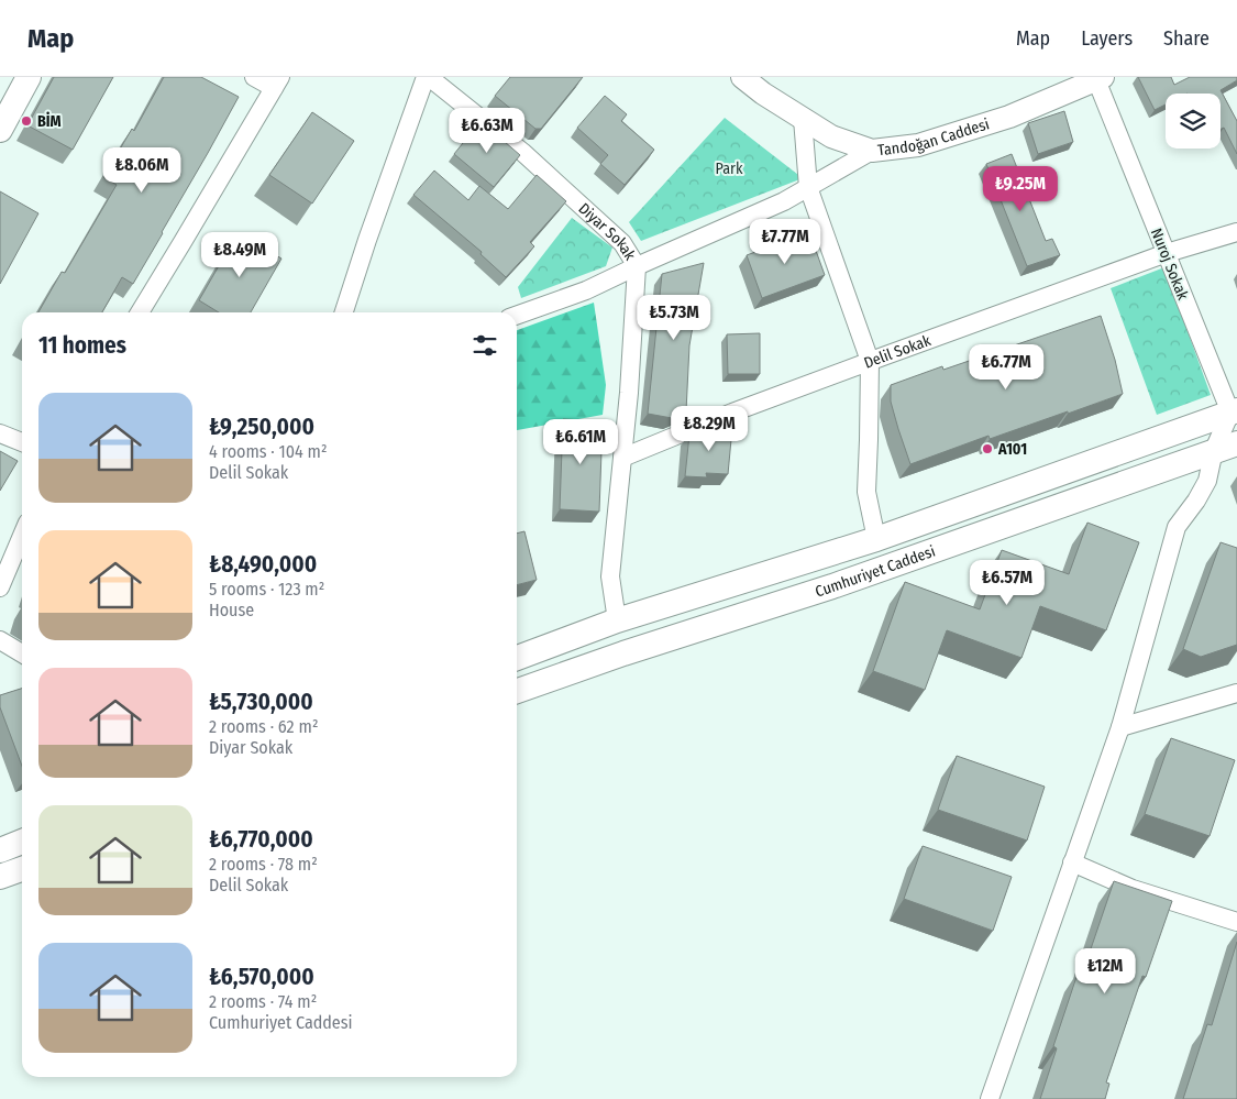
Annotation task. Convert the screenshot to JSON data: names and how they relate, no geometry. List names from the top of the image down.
{
  "streets": {
    "main road": ["Cumhuriyet Caddesi"],
    "street": [
      "Tandoğan Caddesi",
      "Diyar Sokak",
      "Nuroj Sokak",
      "Delil Sokak"
    ]
  },
  "crossings": [
    ["Tandoğan Caddesi", "Nuroj Sokak"],
    ["Diyar Sokak", "Delil Sokak"],
    ["Nuroj Sokak", "Delil Sokak"]
  ],
  "parks": ["Park"],
  "places": ["BİM", "A101"],
  "page": {
    "header": "Map",
    "nav": ["Map", "Layers", "Share"],
    "price": [
      "₺6.63M",
      "₺8.06M",
      "₺9.25M",
      "₺7.77M",
      "₺8.49M",
      "₺5.73M",
      "₺6.77M",
      "₺8.29M",
      "₺6.61M",
      "₺6.57M",
      "₺12M"
    ],
    "heading": "11 homes",
    "list": [
      {
        "name": "₺9,250,000",
        "note": "4 rooms · 104 m² · Delil Sokak"
      },
      {
        "name": "₺8,490,000",
        "note": "5 rooms · 123 m² · House"
      },
      {
        "name": "₺5,730,000",
        "note": "2 rooms · 62 m² · Diyar Sokak"
      },
      {
        "name": "₺6,770,000",
        "note": "2 rooms · 78 m² · Delil Sokak"
      },
      {
        "name": "₺6,570,000",
        "note": "2 rooms · 74 m² · Cumhuriyet Caddesi"
      }
    ]
  }
}
